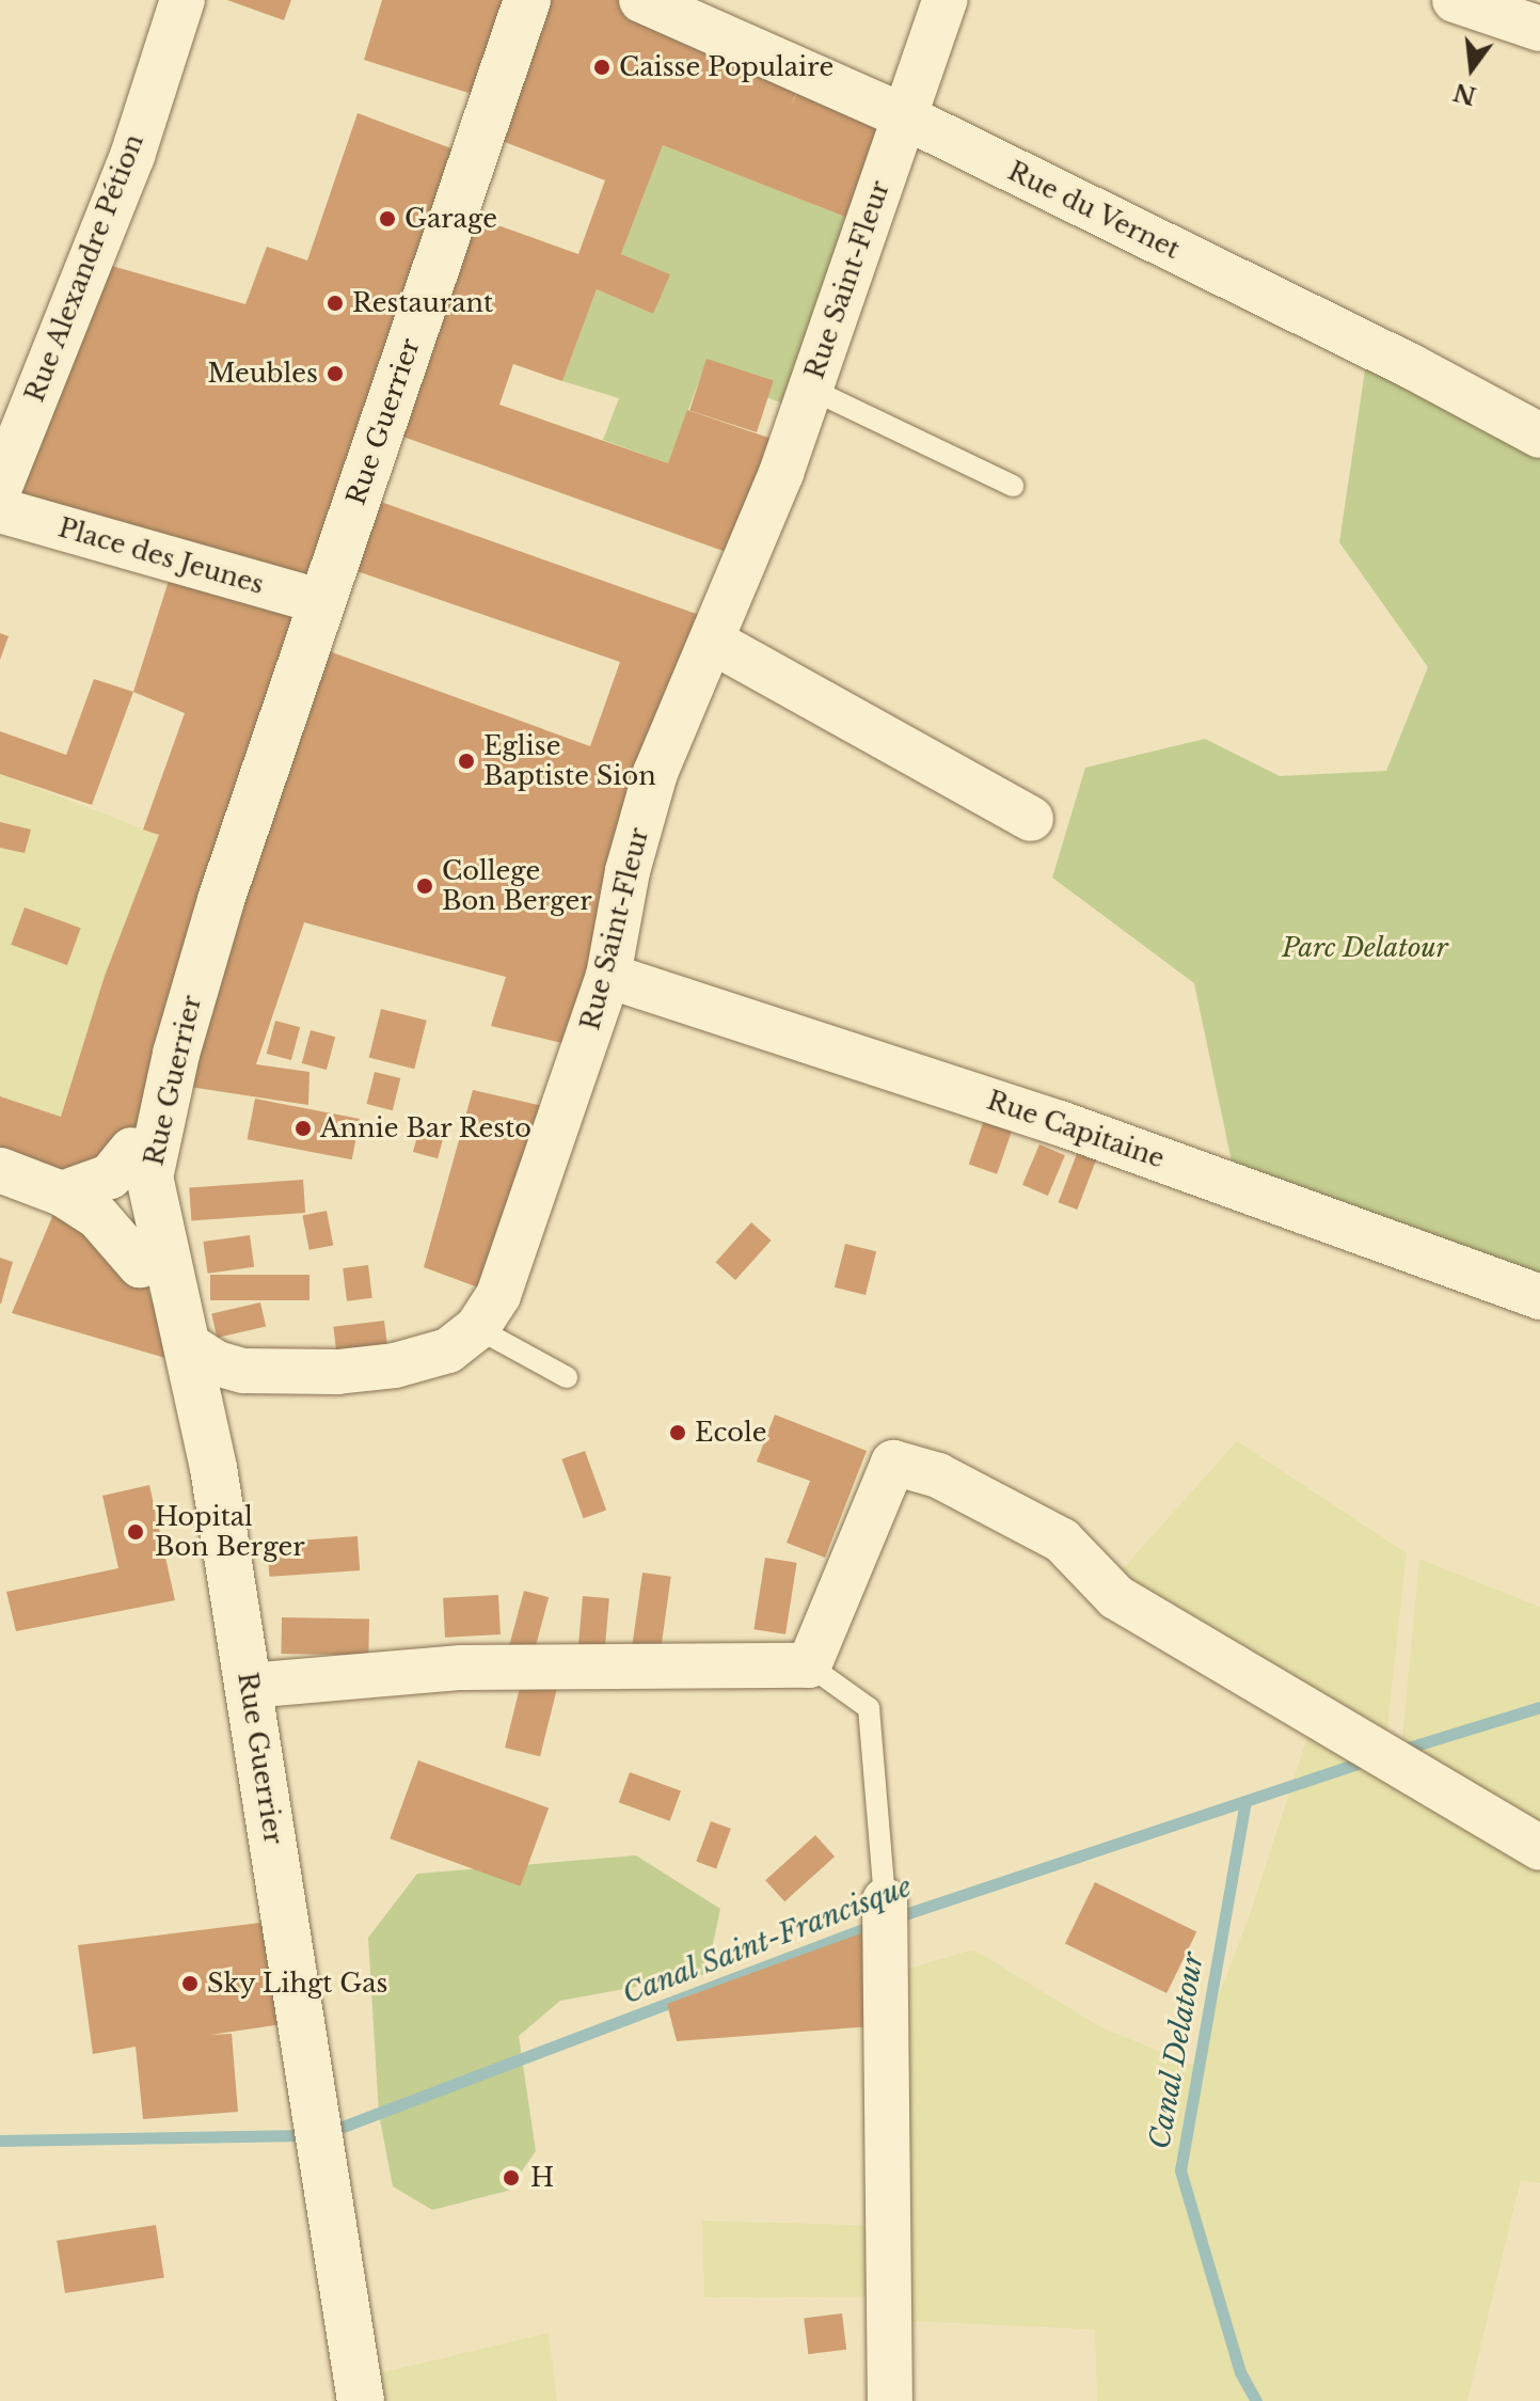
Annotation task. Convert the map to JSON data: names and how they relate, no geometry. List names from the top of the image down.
{
  "streets": {
    "main road": ["Rue Guerrier"],
    "street": [
      "Rue du Vernet",
      "Rue Alexandre Pétion",
      "Rue Saint-Fleur",
      "Place des Jeunes",
      "Rue Capitaine"
    ]
  },
  "crossings": [
    ["Rue du Vernet", "Rue Saint-Fleur"],
    ["Rue Saint-Fleur", "Rue Guerrier"],
    ["Rue Saint-Fleur", "Rue Capitaine"],
    ["Rue Guerrier", "Place des Jeunes"]
  ],
  "water": ["Canal Saint-Francisque", "Canal Delatour"],
  "parks": ["Parc Delatour"],
  "places": [
    "Caisse Populaire",
    "Garage",
    "Restaurant",
    "Meubles",
    "Eglise Baptiste Sion",
    "College Bon Berger",
    "Annie Bar Resto",
    "Ecole",
    "Hopital Bon Berger",
    "Sky Lihgt Gas",
    "H"
  ],
  "north": "bottom"
}
